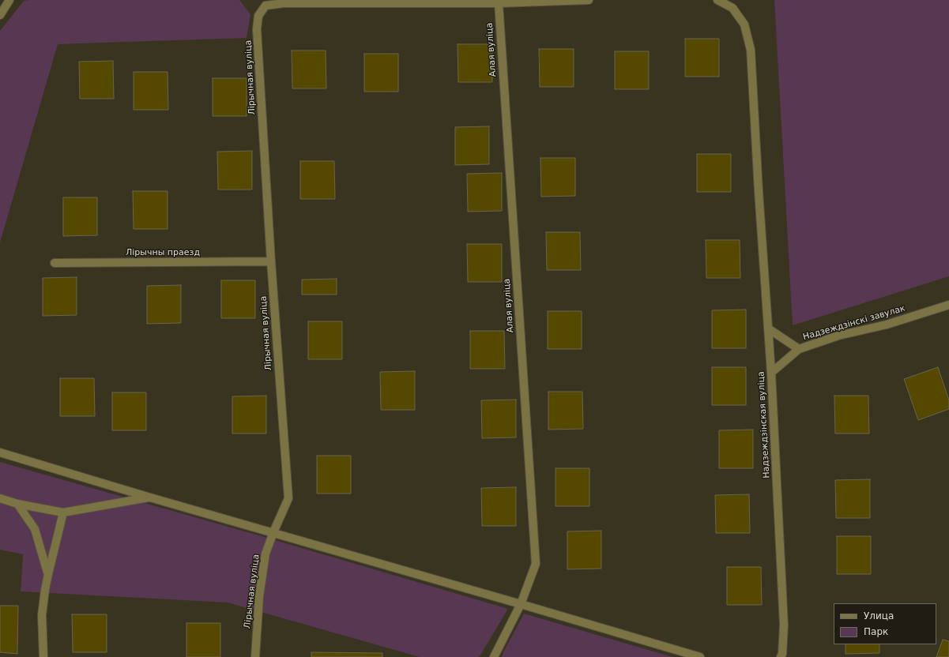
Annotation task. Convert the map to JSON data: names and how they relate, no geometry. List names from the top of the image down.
{
  "streets": {
    "street": [
      "Алая вуліца",
      "Лірычная вуліца",
      "Лірычны праезд",
      "Надзеждзінскі завулак",
      "Надзеждзінская вуліца"
    ]
  },
  "crossings": [
    ["Лірычная вуліца", "Лірычны праезд"],
    ["Надзеждзінскі завулак", "Надзеждзінская вуліца"]
  ],
  "legend": ["Улица", "Парк"]
}
